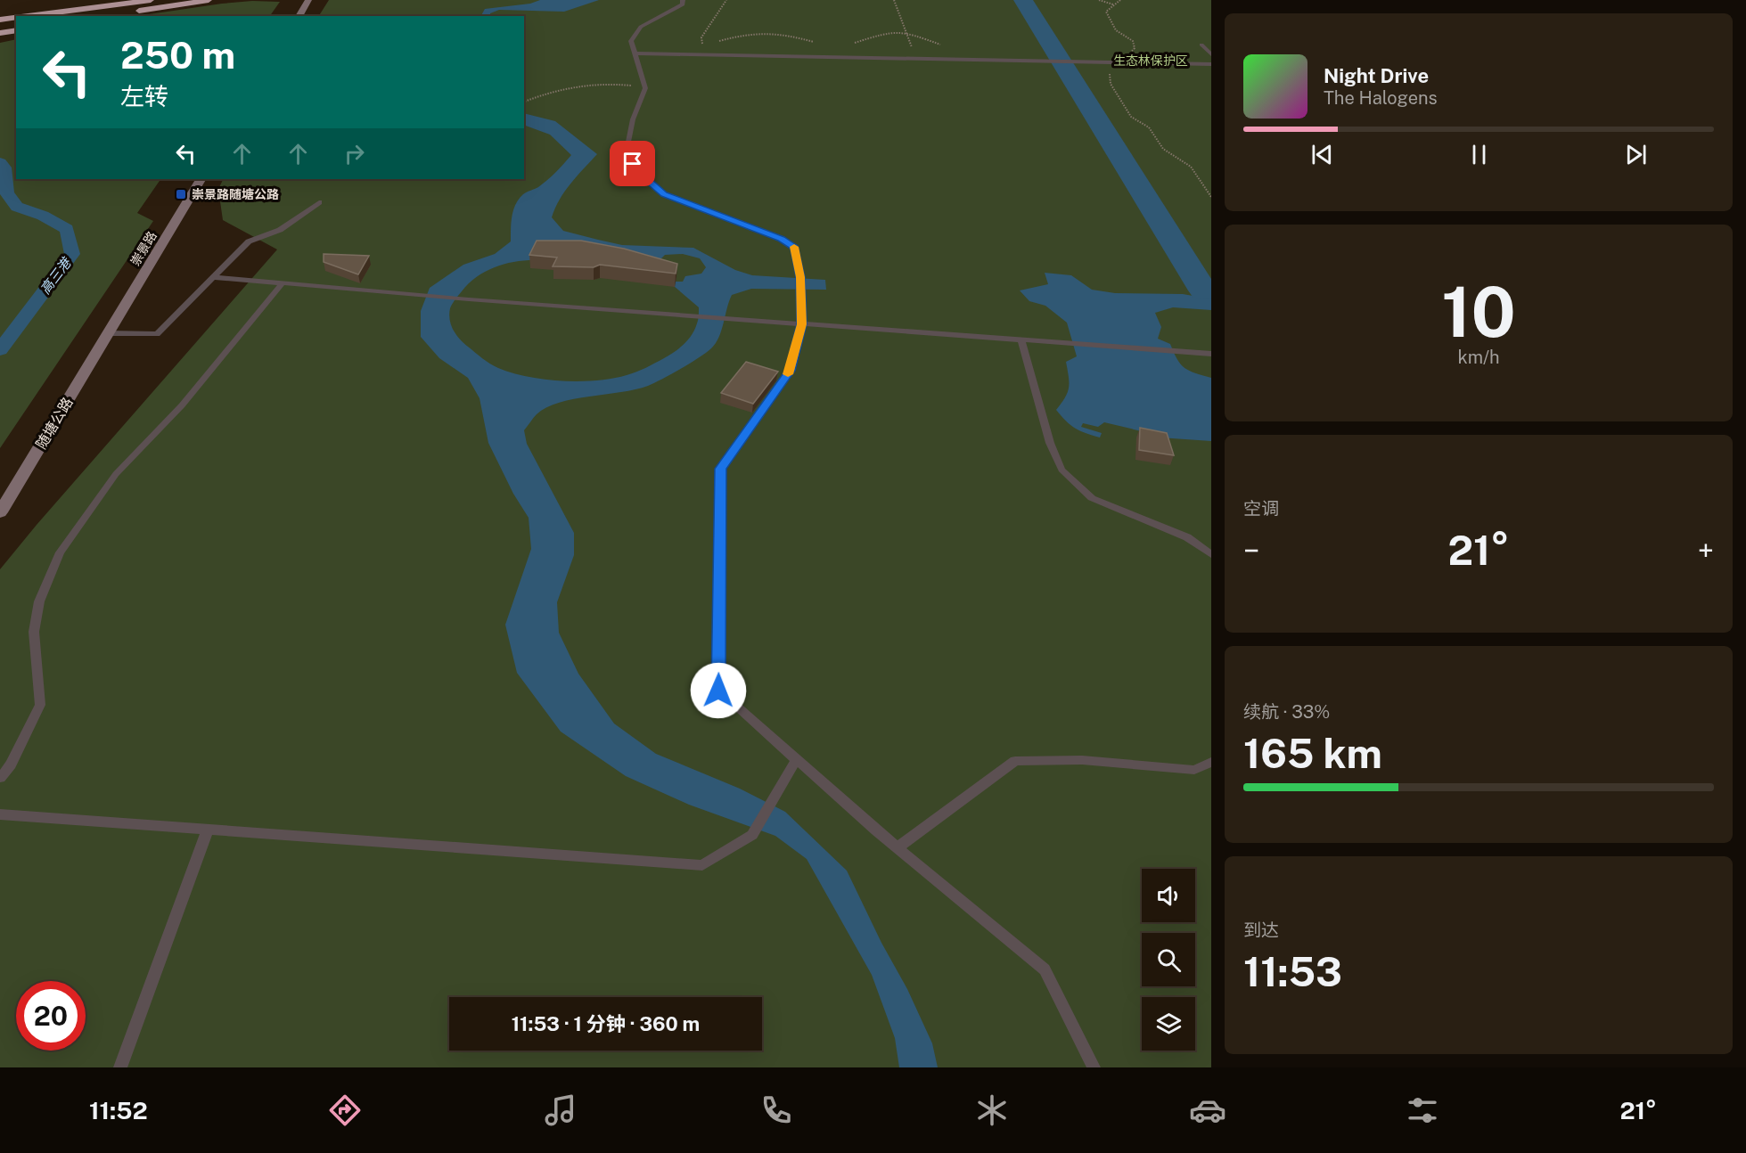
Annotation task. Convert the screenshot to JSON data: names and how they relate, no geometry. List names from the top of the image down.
{
  "streets": {
    "street": ["崇景路", "随塘公路"]
  },
  "crossings": [
    ["崇景路", "随塘公路"]
  ],
  "water": ["高三港"],
  "parks": ["生态林保护区"],
  "places": {
    "transit": ["崇景路随塘公路"]
  },
  "page": {
    "turn": ["250 m", "左转"],
    "song": ["Night Drive", "The Halogens"],
    "tile": [
      ["10", "km/h"],
      "空调",
      ["续航 · 33%", "165 km"],
      ["到达", "11:53"]
    ],
    "heat": ["−", "21°", "+"],
    "limit": "20",
    "trip": "11:53 · 1 分钟 · 360 m",
    "tabs": ["11:52", "21°"]
  }
}
